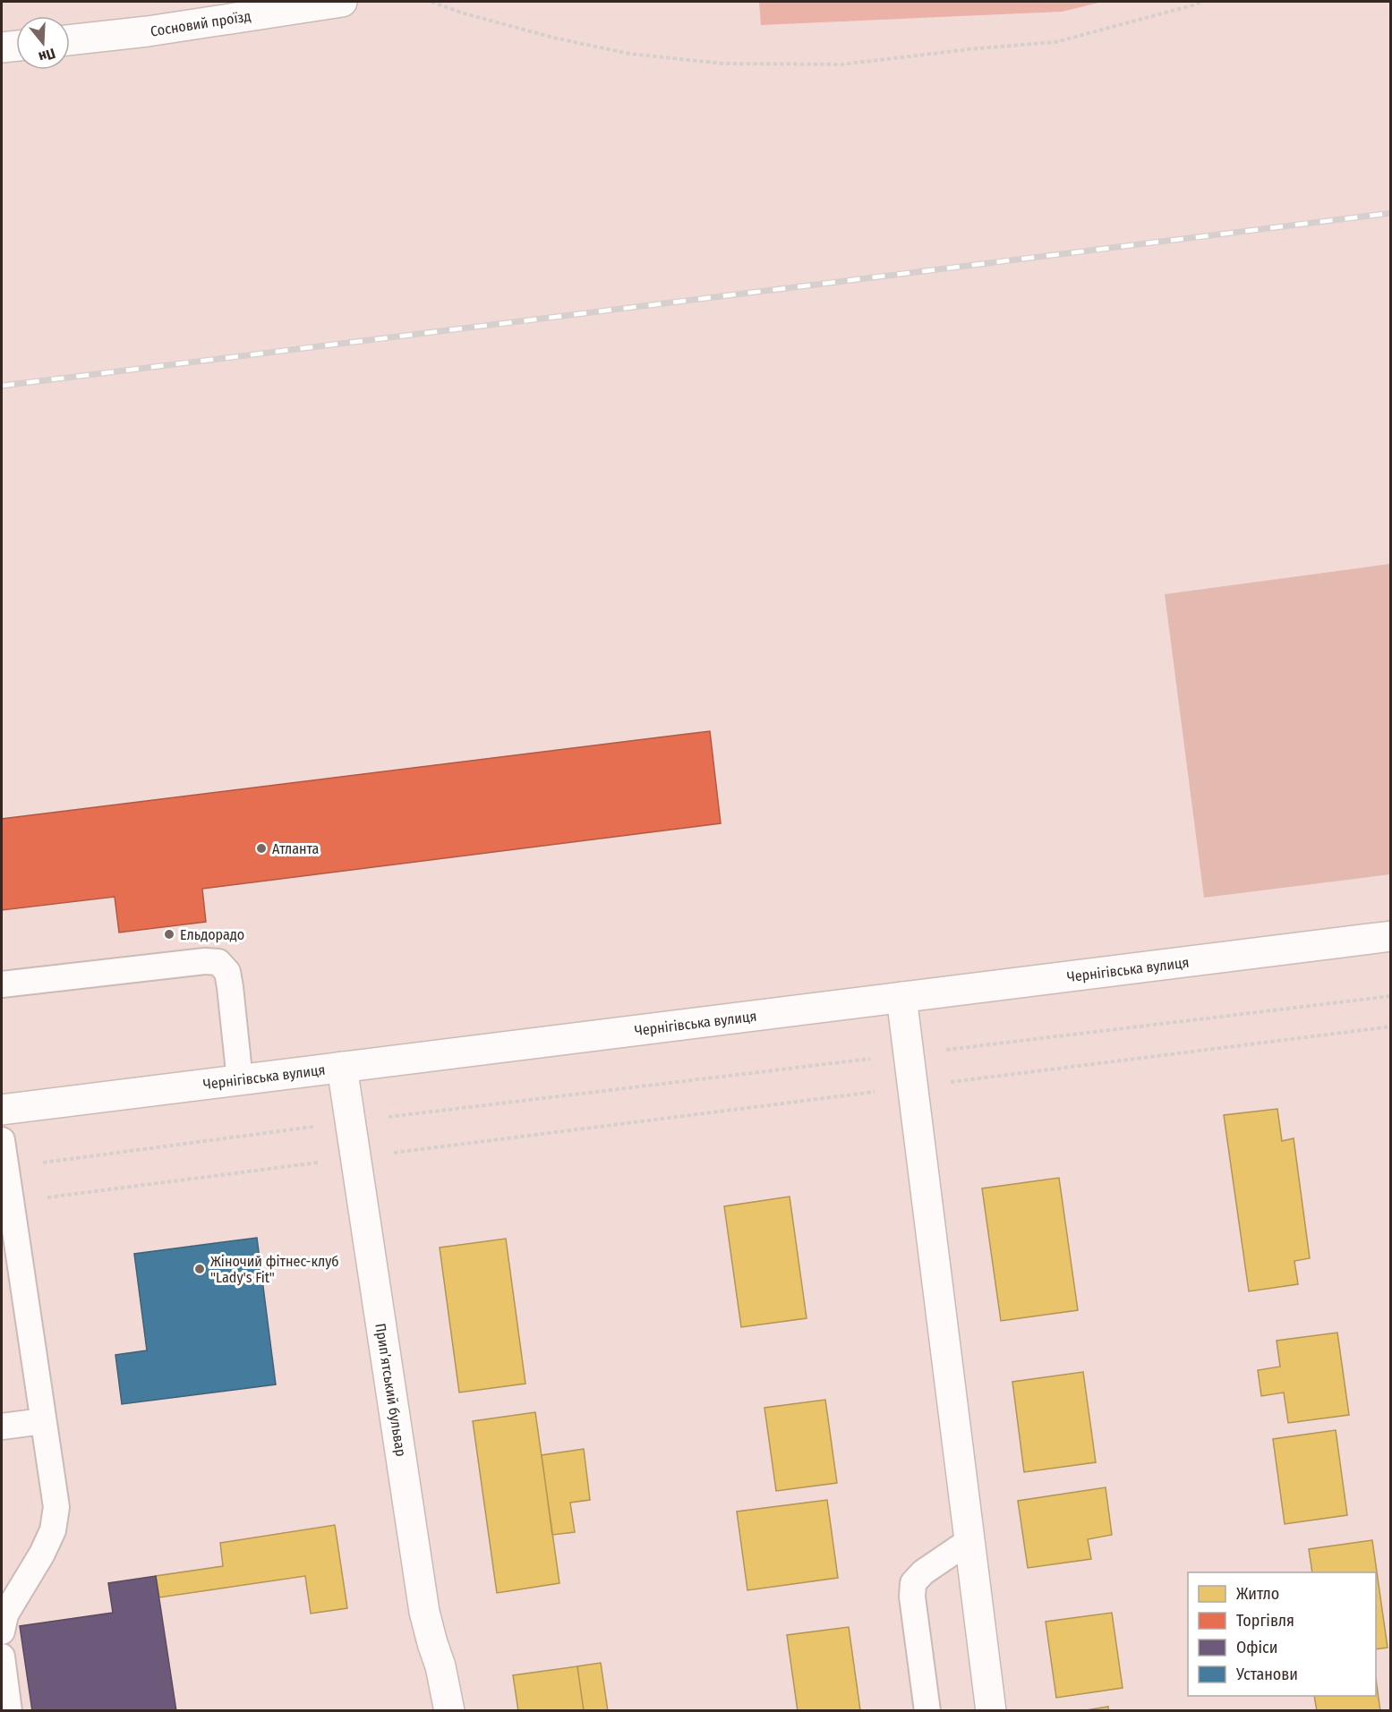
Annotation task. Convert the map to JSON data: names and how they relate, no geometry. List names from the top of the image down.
{
  "streets": {
    "street": ["Сосновий проїзд", "Чернігівська вулиця", "Припʼятський бульвар"]
  },
  "crossings": [
    ["Чернігівська вулиця", "Припʼятський бульвар"]
  ],
  "places": ["Атланта", "Ельдорадо", "Жіночий фітнес-клуб \"Lady's Fit\""],
  "legend": [
    "Житло",
    "Торгівля",
    "Офіси",
    "Установи"
  ],
  "north": "bottom"
}
